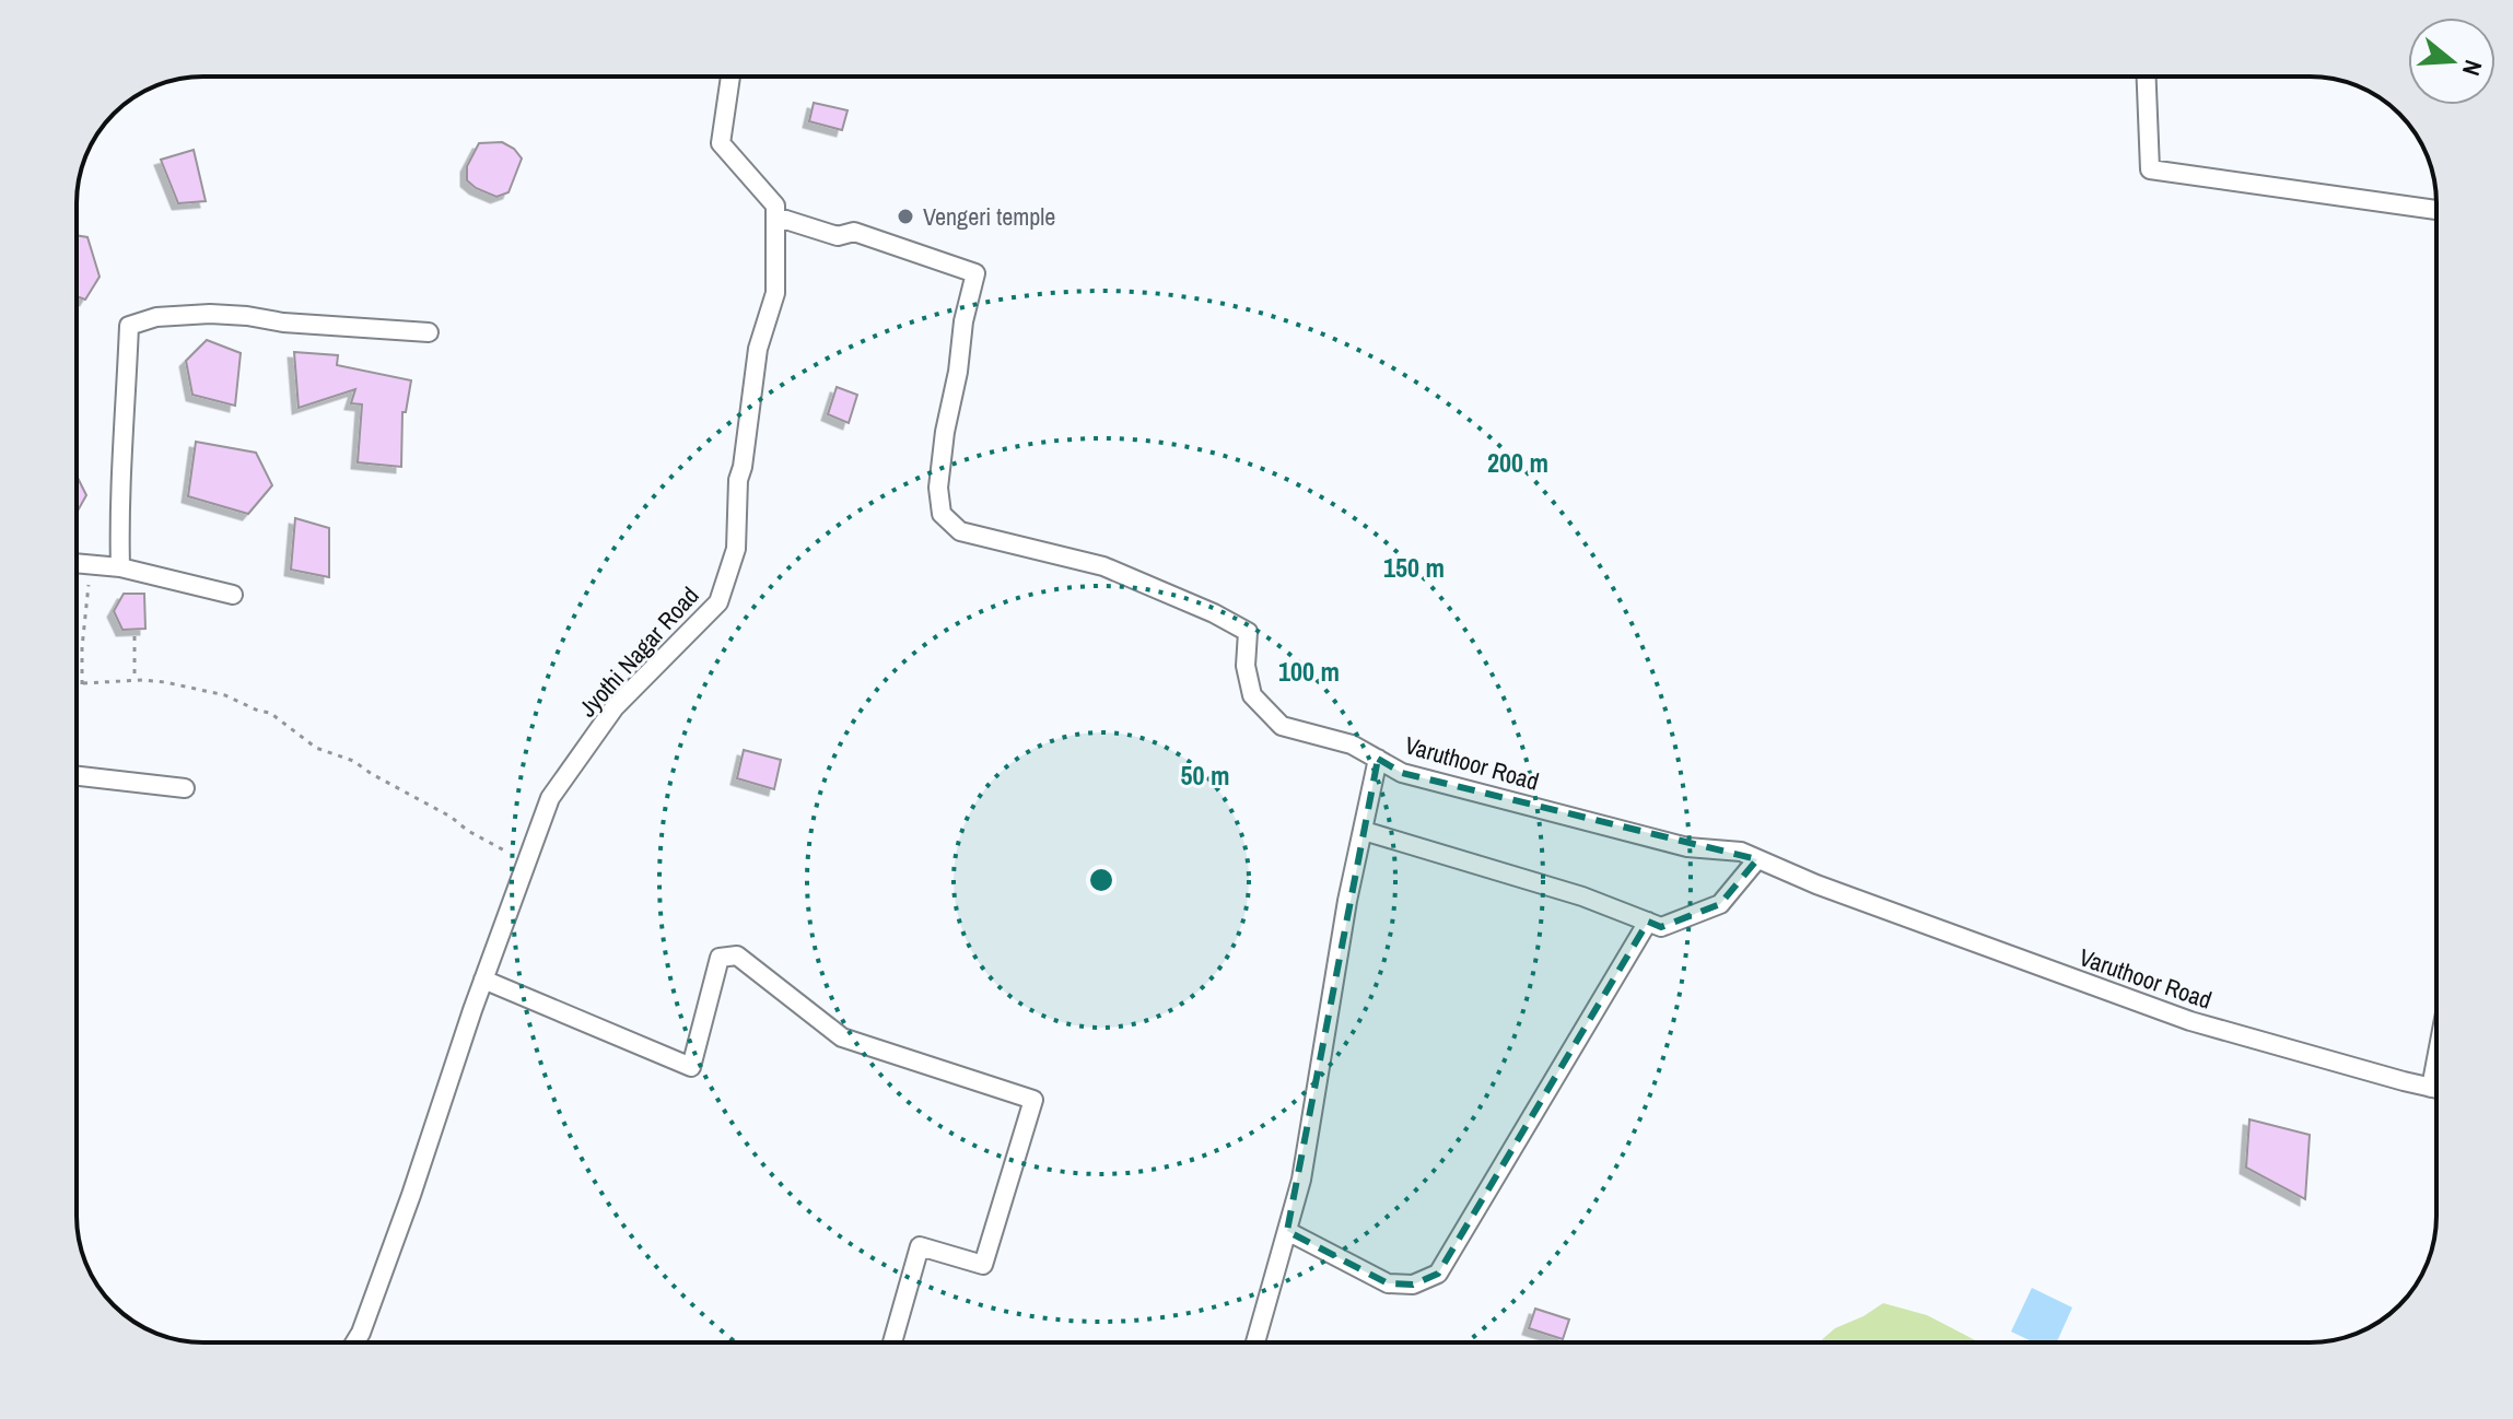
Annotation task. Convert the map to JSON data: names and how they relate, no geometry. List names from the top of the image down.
{
  "streets": {
    "street": ["Jyothi Nagar Road", "Varuthoor Road"]
  },
  "crossings": [
    ["Jyothi Nagar Road", "Varuthoor Road"]
  ],
  "places": ["Vengeri temple"],
  "north": "right",
  "rings": [
    "200 m",
    "150 m",
    "100 m",
    "50 m"
  ]
}
